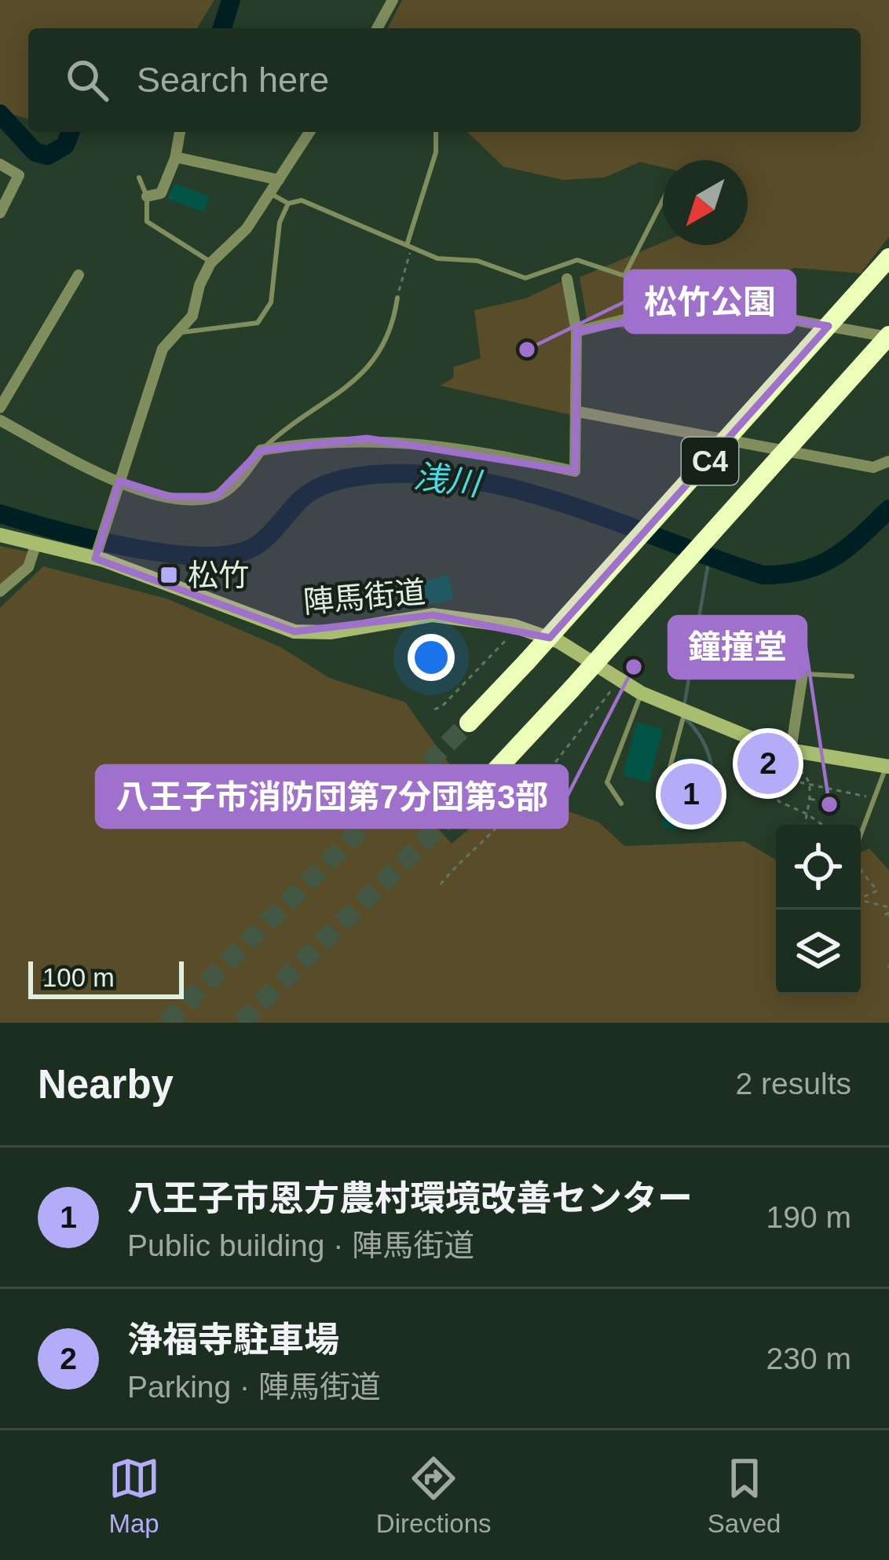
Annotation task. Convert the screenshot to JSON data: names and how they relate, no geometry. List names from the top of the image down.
{
  "streets": {
    "highway": ["C4"],
    "main road": ["陣馬街道"]
  },
  "water": ["浅川"],
  "places": {
    "other": ["松竹公園", "八王子市消防団第7分団第3部", "鐘撞堂"],
    "transit": ["松竹"]
  },
  "scale_bar": "100 m",
  "north": "bottom left",
  "page": {
    "search": "Search here",
    "pins": ["2", "1"],
    "scale": "100 m",
    "heading": ["Nearby", "2 results"],
    "list": [
      {
        "mark": "1",
        "name": "八王子市恩方農村環境改善センター",
        "note": "Public building · 陣馬街道",
        "value": "190 m"
      },
      {
        "mark": "2",
        "name": "浄福寺駐車場",
        "note": "Parking · 陣馬街道",
        "value": "230 m"
      }
    ],
    "nav": ["Map", "Directions", "Saved"]
  }
}
